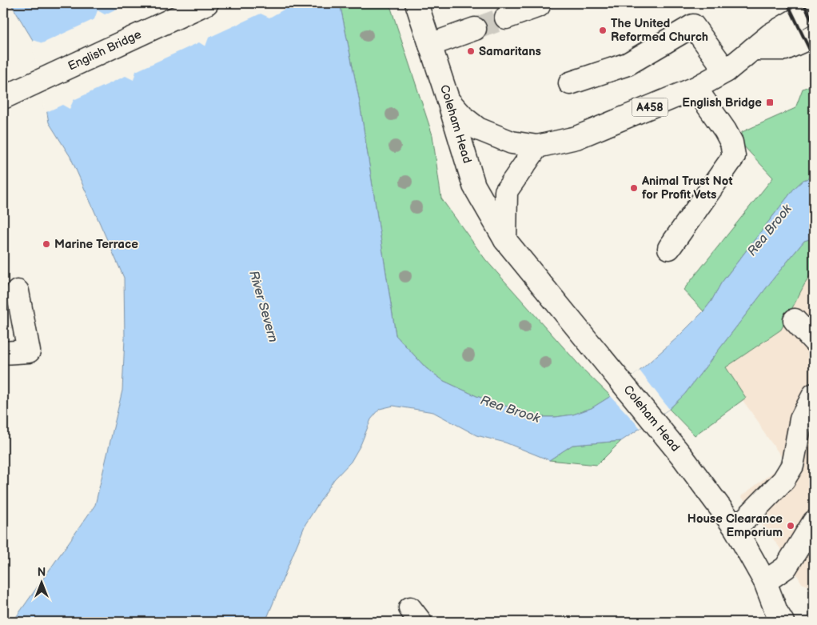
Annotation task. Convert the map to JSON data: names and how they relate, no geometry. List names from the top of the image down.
{
  "streets": {
    "street": ["English Bridge", "A458", "Coleham Head"]
  },
  "crossings": [
    ["A458", "Coleham Head"]
  ],
  "water": ["Rea Brook", "River Severn"],
  "places": {
    "other": [
      "The United Reformed Church",
      "Samaritans",
      "Animal Trust Not for Profit Vets",
      "Marine Terrace",
      "House Clearance Emporium"
    ],
    "transit": ["English Bridge"]
  },
  "north": "top"
}
